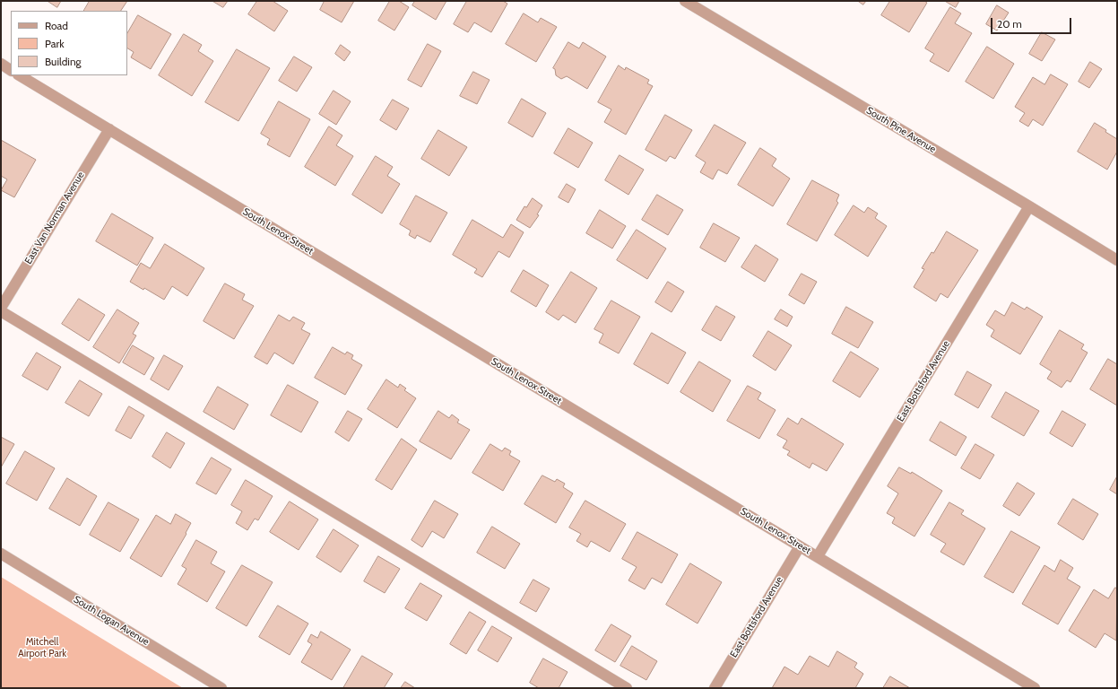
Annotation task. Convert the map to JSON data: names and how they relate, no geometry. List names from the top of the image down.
{
  "streets": {
    "street": [
      "South Pine Avenue",
      "East Van Norman Avenue",
      "South Lenox Street",
      "East Bottsford Avenue",
      "South Logan Avenue"
    ]
  },
  "crossings": [
    ["South Pine Avenue", "East Bottsford Avenue"],
    ["East Van Norman Avenue", "South Lenox Street"],
    ["South Lenox Street", "East Bottsford Avenue"]
  ],
  "parks": ["Mitchell Airport Park"],
  "legend": ["Road", "Park", "Building"],
  "scale_bar": "20 m"
}
